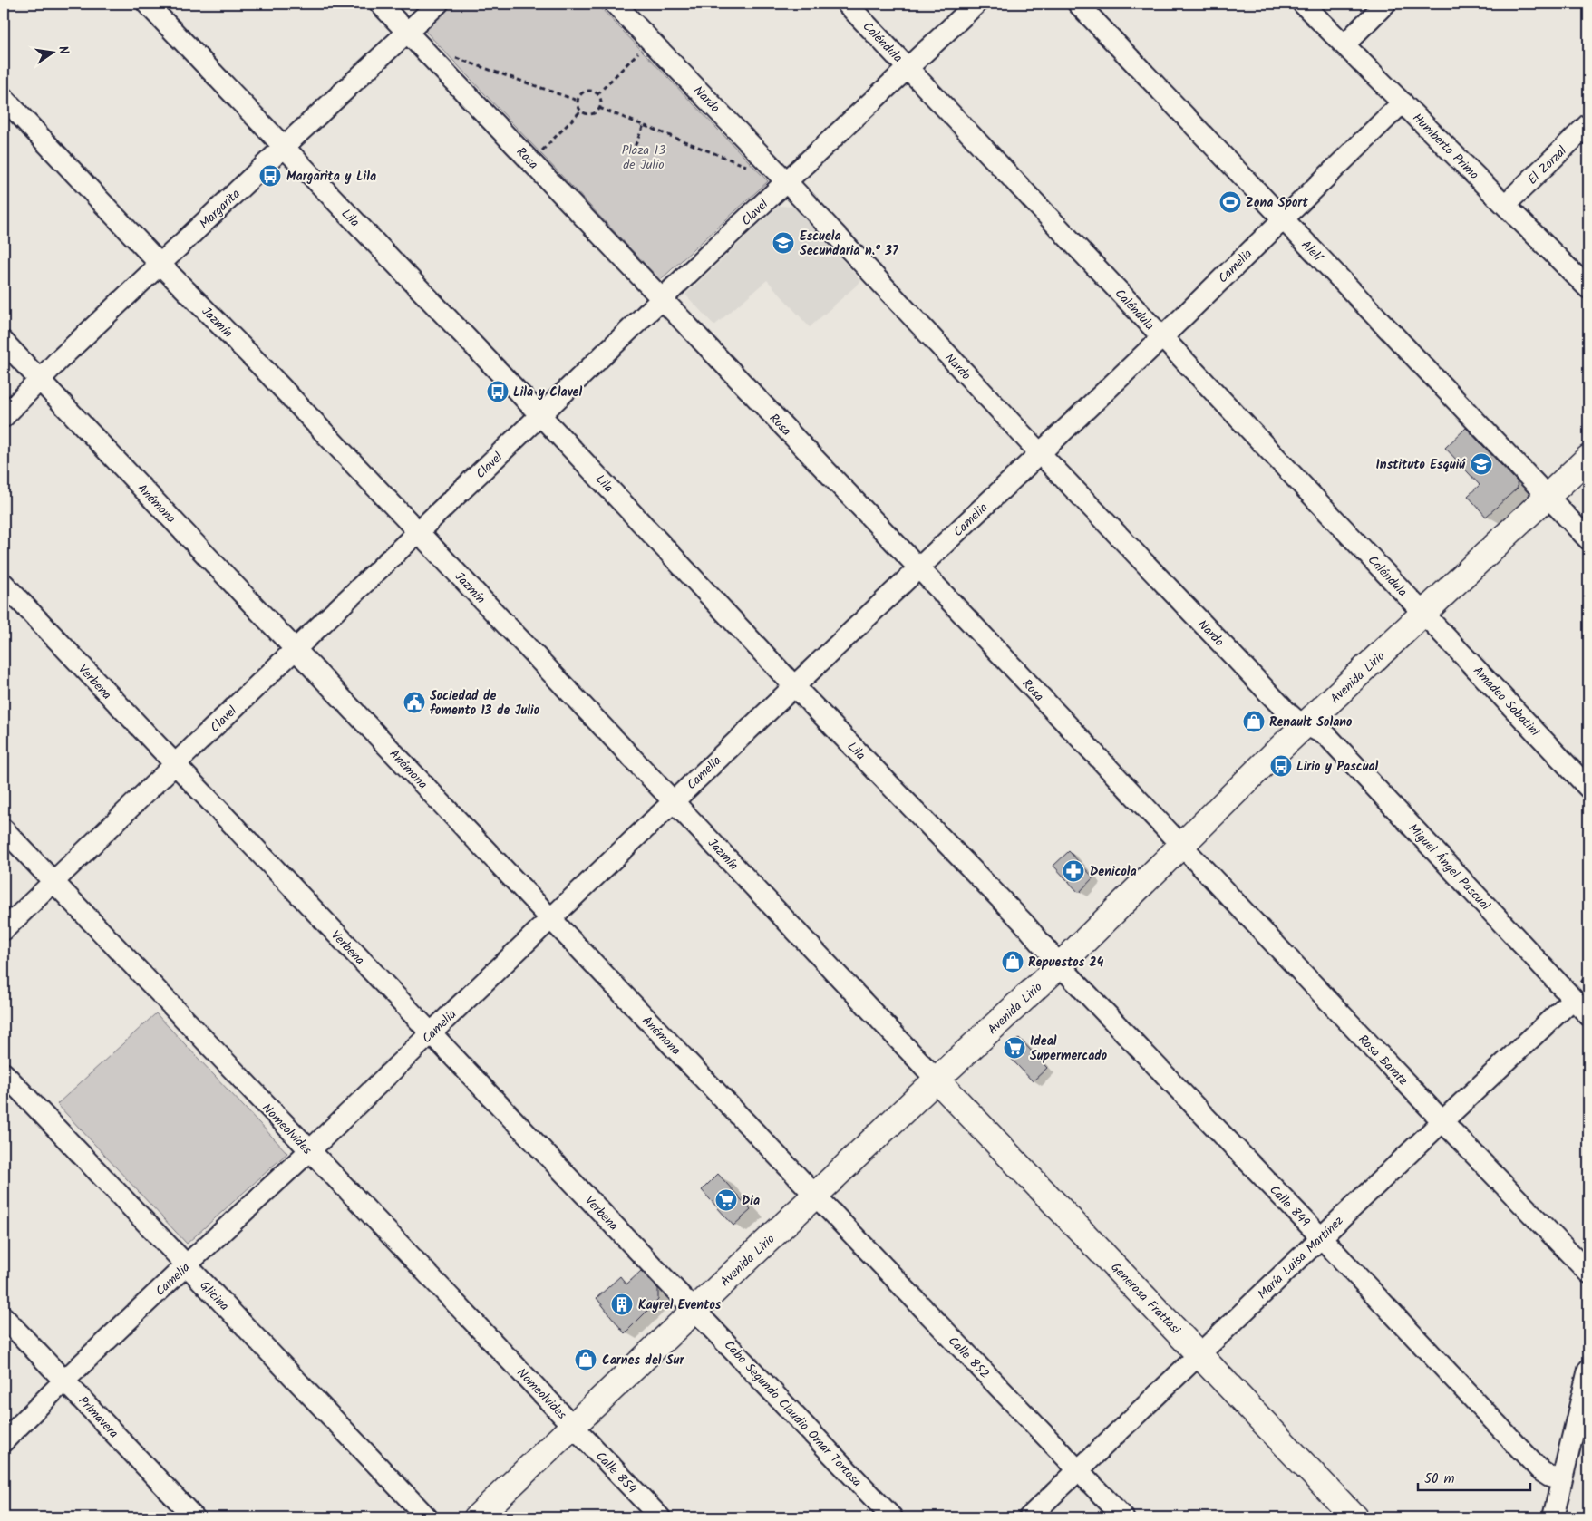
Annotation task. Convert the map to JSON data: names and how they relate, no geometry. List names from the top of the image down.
{
  "streets": {
    "main road": ["Avenida Lirio", "Generosa Frattasi"],
    "street": [
      "Caléndula",
      "Nardo",
      "Humberto Primo",
      "Rosa",
      "El Zorzal",
      "Margarita",
      "Clavel",
      "Lila",
      "Alelí",
      "Camelia",
      "Jazmín",
      "Anémona",
      "Verbena",
      "Amadeo Sabatini",
      "Miguel Ángel Pascual",
      "Rosa Baratz",
      "Nomeolvides",
      "Calle 849",
      "María Luisa Martínez",
      "Glicina",
      "Calle 852",
      "Cabo Segundo Claudio Omar Tortosa",
      "Primavera",
      "Calle 854"
    ]
  },
  "crossings": [
    ["Caléndula", "Clavel"],
    ["Caléndula", "Camelia"],
    ["Caléndula", "Avenida Lirio"],
    ["Caléndula", "Amadeo Sabatini"],
    ["Nardo", "Clavel"],
    ["Nardo", "Camelia"],
    ["Nardo", "Avenida Lirio"],
    ["Nardo", "Miguel Ángel Pascual"],
    ["Humberto Primo", "El Zorzal"],
    ["Humberto Primo", "Camelia"],
    ["Rosa", "Margarita"],
    ["Rosa", "Clavel"],
    ["Rosa", "Camelia"],
    ["Rosa", "Avenida Lirio"],
    ["Rosa", "Rosa Baratz"],
    ["Margarita", "Lila"],
    ["Margarita", "Jazmín"],
    ["Margarita", "Anémona"],
    ["Clavel", "Lila"],
    ["Clavel", "Jazmín"],
    ["Clavel", "Anémona"],
    ["Clavel", "Verbena"],
    ["Clavel", "Nomeolvides"],
    ["Lila", "Camelia"],
    ["Lila", "Avenida Lirio"],
    ["Lila", "Calle 849"],
    ["Alelí", "Camelia"],
    ["Alelí", "Avenida Lirio"],
    ["Camelia", "Jazmín"],
    ["Camelia", "Anémona"],
    ["Camelia", "Verbena"],
    ["Camelia", "Nomeolvides"],
    ["Camelia", "Glicina"],
    ["Camelia", "Primavera"],
    ["Jazmín", "Avenida Lirio"],
    ["Jazmín", "Generosa Frattasi"],
    ["Anémona", "Avenida Lirio"],
    ["Anémona", "Calle 852"],
    ["Avenida Lirio", "Verbena"],
    ["Avenida Lirio", "Amadeo Sabatini"],
    ["Avenida Lirio", "Miguel Ángel Pascual"],
    ["Avenida Lirio", "Rosa Baratz"],
    ["Avenida Lirio", "Nomeolvides"],
    ["Avenida Lirio", "Calle 849"],
    ["Avenida Lirio", "Generosa Frattasi"],
    ["Avenida Lirio", "Calle 852"],
    ["Avenida Lirio", "Cabo Segundo Claudio Omar Tortosa"],
    ["Avenida Lirio", "Calle 854"],
    ["Verbena", "Cabo Segundo Claudio Omar Tortosa"],
    ["Miguel Ángel Pascual", "María Luisa Martínez"],
    ["Rosa Baratz", "María Luisa Martínez"],
    ["Nomeolvides", "Calle 854"],
    ["Calle 849", "María Luisa Martínez"],
    ["María Luisa Martínez", "Generosa Frattasi"],
    ["María Luisa Martínez", "Calle 852"]
  ],
  "parks": ["Plaza 13 de Julio"],
  "places": {
    "bus stop": ["Margarita y Lila", "Lila y Clavel", "Lirio y Pascual"],
    "sports": ["Zona Sport"],
    "school or university": ["Escuela Secundaria n.° 37", "Instituto Esquiú"],
    "public building": ["Sociedad de fomento 13 de Julio"],
    "shop": ["Renault Solano", "Repuestos 24", "Carnes del Sur"],
    "pharmacy": ["Denicola"],
    "supermarket": ["Ideal Supermercado", "Dia"],
    "building": ["Kayrel Eventos"]
  },
  "scale_bar": "50 m",
  "north": "right"
}
